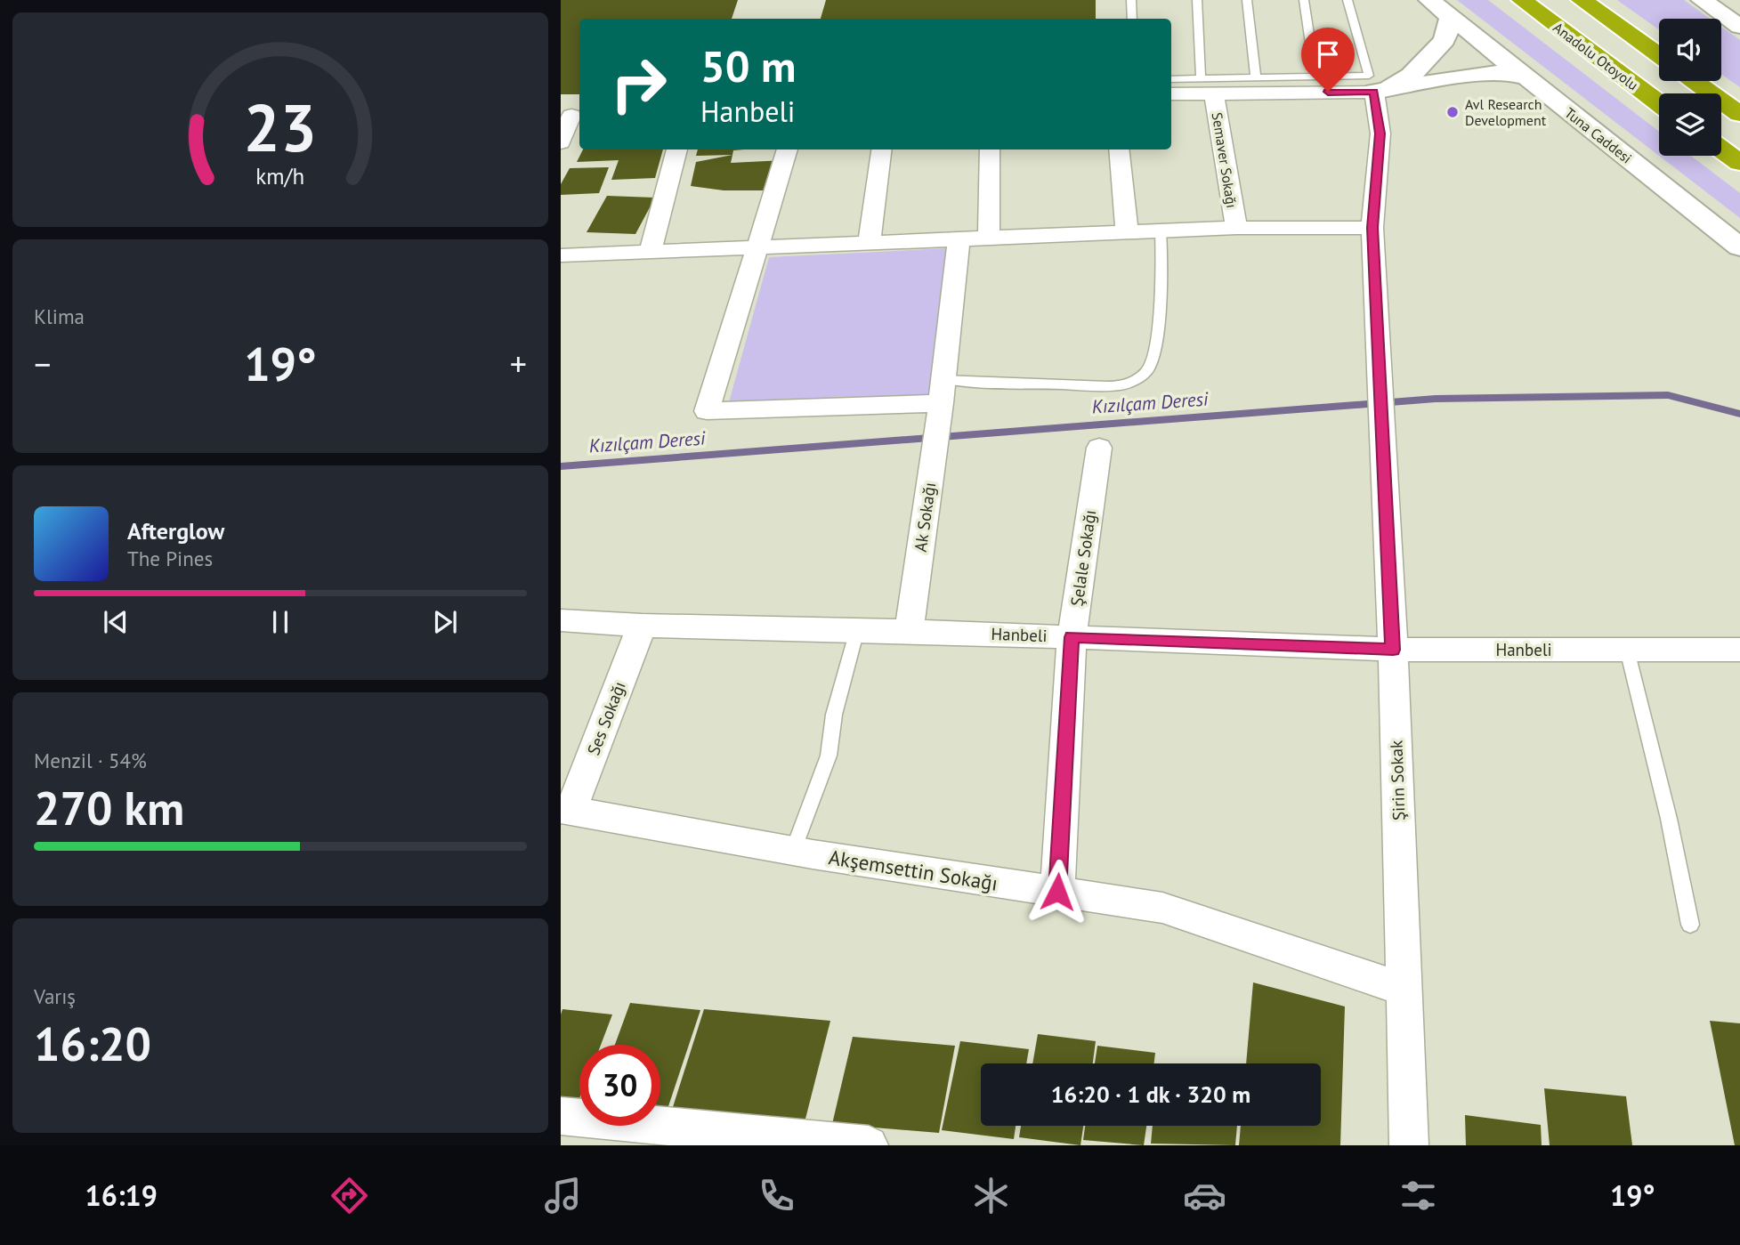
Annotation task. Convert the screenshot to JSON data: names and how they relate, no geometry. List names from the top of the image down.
{
  "streets": {
    "highway": ["Anadolu Otoyolu"],
    "main road": ["Tuna Caddesi"],
    "street": [
      "Semaver Sokağı",
      "Ak Sokağı",
      "Şelale Sokağı",
      "Hanbeli",
      "Ses Sokağı",
      "Şirin Sokak",
      "Akşemsettin Sokağı"
    ]
  },
  "crossings": [
    ["Ak Sokağı", "Hanbeli"],
    ["Şelale Sokağı", "Hanbeli"],
    ["Şelale Sokağı", "Akşemsettin Sokağı"],
    ["Hanbeli", "Ses Sokağı"],
    ["Hanbeli", "Şirin Sokak"],
    ["Ses Sokağı", "Akşemsettin Sokağı"],
    ["Şirin Sokak", "Akşemsettin Sokağı"]
  ],
  "water": ["Kızılçam Deresi"],
  "places": ["Avl Research Development"],
  "page": {
    "turn": ["50 m", "Hanbeli"],
    "tile": [
      "Klima",
      ["Menzil · 54%", "270 km"],
      ["Varış", "16:20"]
    ],
    "heat": ["−", "19°", "+"],
    "song": ["Afterglow", "The Pines"],
    "limit": "30",
    "trip": "16:20 · 1 dk · 320 m",
    "tabs": ["16:19", "19°"],
    "gauge": ["23", "km/h"]
  }
}
